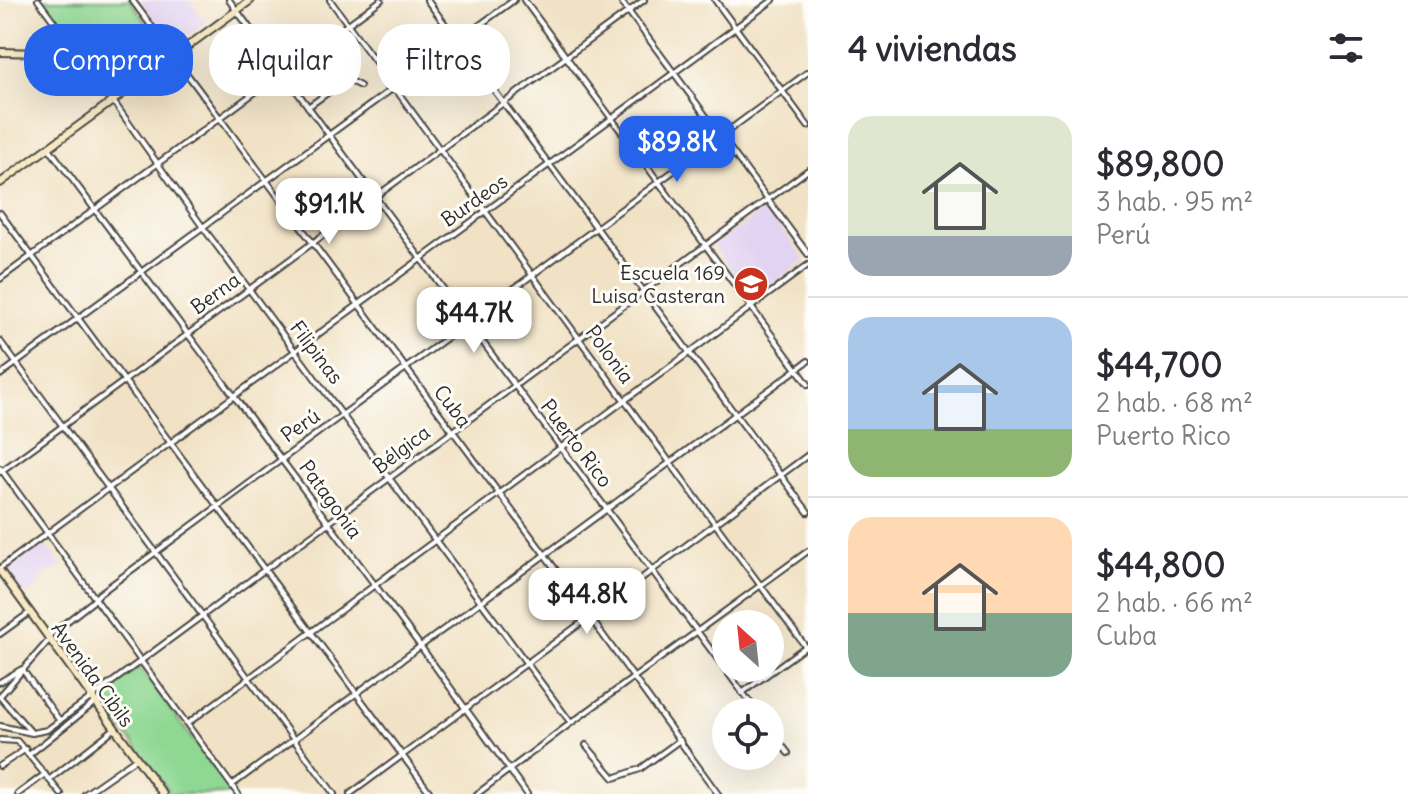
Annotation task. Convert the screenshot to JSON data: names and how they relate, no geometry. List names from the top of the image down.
{
  "streets": {
    "street": [
      "Burdeos",
      "Berna",
      "Filipinas",
      "Polonia",
      "Cuba",
      "Perú",
      "Puerto Rico",
      "Bélgica",
      "Patagonia",
      "Avenida Cibils"
    ]
  },
  "crossings": [
    ["Burdeos", "Filipinas"],
    ["Burdeos", "Polonia"],
    ["Burdeos", "Cuba"],
    ["Burdeos", "Puerto Rico"],
    ["Burdeos", "Patagonia"],
    ["Burdeos", "Avenida Cibils"],
    ["Berna", "Filipinas"],
    ["Berna", "Polonia"],
    ["Berna", "Cuba"],
    ["Berna", "Puerto Rico"],
    ["Berna", "Patagonia"],
    ["Filipinas", "Perú"],
    ["Filipinas", "Bélgica"],
    ["Polonia", "Perú"],
    ["Polonia", "Bélgica"],
    ["Cuba", "Perú"],
    ["Cuba", "Bélgica"],
    ["Perú", "Puerto Rico"],
    ["Perú", "Patagonia"],
    ["Perú", "Avenida Cibils"],
    ["Puerto Rico", "Bélgica"],
    ["Bélgica", "Patagonia"],
    ["Bélgica", "Avenida Cibils"]
  ],
  "places": {
    "school or university": ["Escuela 169 Luisa Casteran"]
  },
  "north": "top left",
  "page": {
    "heading": "4 viviendas",
    "chip": ["Comprar", "Alquilar", "Filtros"],
    "list": [
      {
        "name": "$89,800",
        "note": "3 hab. · 95 m² · Perú"
      },
      {
        "name": "$44,700",
        "note": "2 hab. · 68 m² · Puerto Rico"
      },
      {
        "name": "$44,800",
        "note": "2 hab. · 66 m² · Cuba"
      }
    ],
    "price": [
      "$89.8K",
      "$91.1K",
      "$44.7K",
      "$44.8K"
    ]
  }
}
